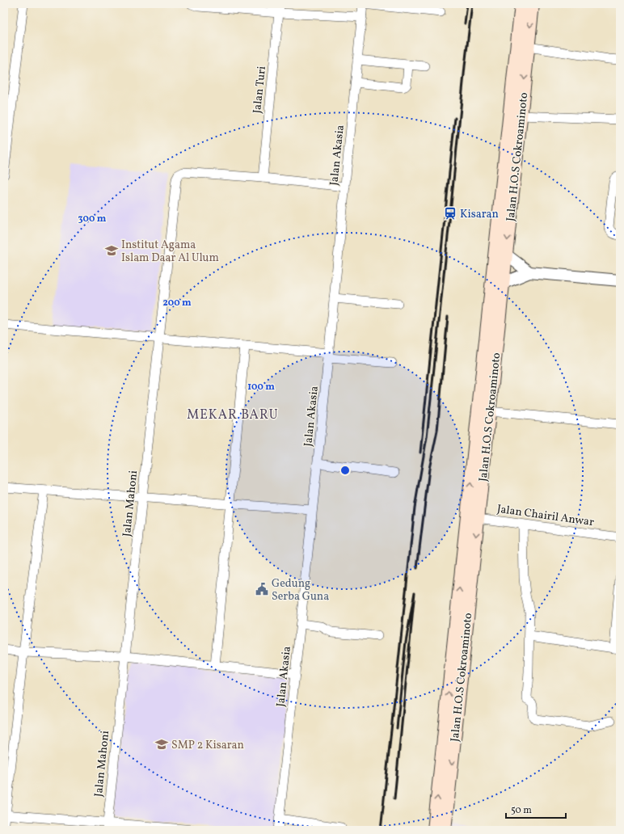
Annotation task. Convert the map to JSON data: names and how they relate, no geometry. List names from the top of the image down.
{
  "streets": {
    "main road": ["Jalan H.O.S Cokroaminoto"],
    "street": [
      "Jalan Turi",
      "Jalan Akasia",
      "Jalan Mahoni",
      "Jalan Chairil Anwar"
    ]
  },
  "crossings": [
    ["Jalan Turi", "Jalan Mahoni"],
    ["Jalan H.O.S Cokroaminoto", "Jalan Chairil Anwar"]
  ],
  "districts": ["MEKAR BARU"],
  "places": {
    "station": ["Kisaran"],
    "school or university": ["Institut Agama Islam Daar Al Ulum", "SMP 2 Kisaran"],
    "public building": ["Gedung Serba Guna"]
  },
  "scale_bar": "50 m",
  "rings": ["300 m", "200 m", "100 m"]
}
